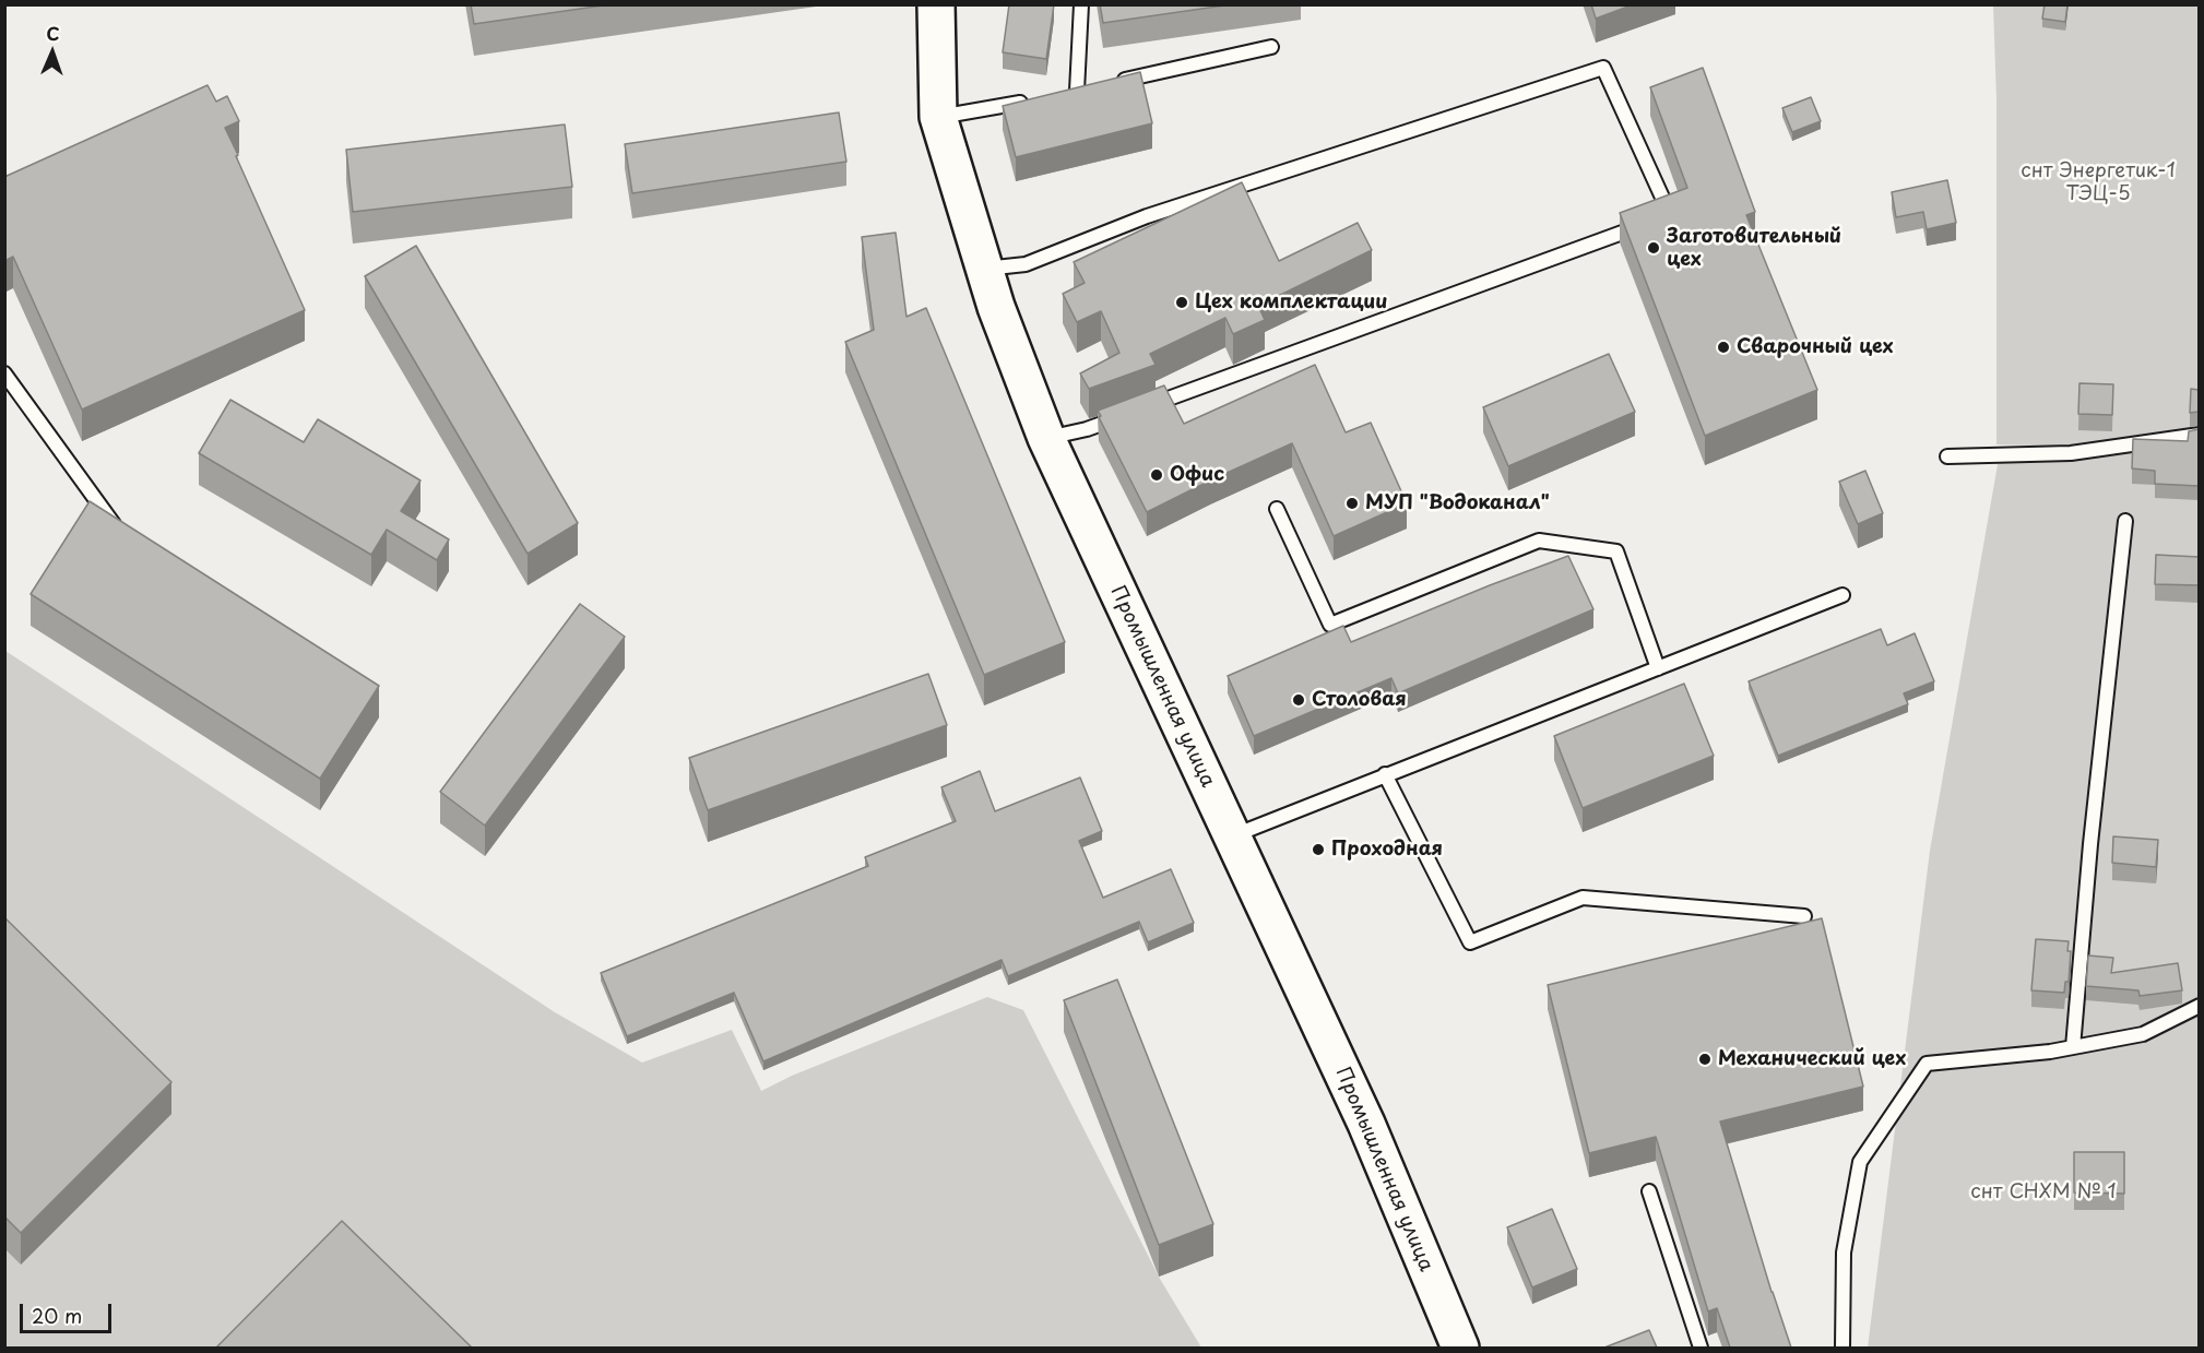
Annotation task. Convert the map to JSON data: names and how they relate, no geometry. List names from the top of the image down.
{
  "streets": {
    "main road": ["Промышленная улица"]
  },
  "parks": ["снт Энергетик-1 ТЭЦ-5", "снт СНХМ № 1"],
  "places": [
    "Заготовительный цех",
    "Цех комплектации",
    "Сварочный цех",
    "Офис",
    "МУП \"Водоканал\"",
    "Столовая",
    "Проходная",
    "Механический цех"
  ],
  "scale_bar": "20 m",
  "north": "top"
}
